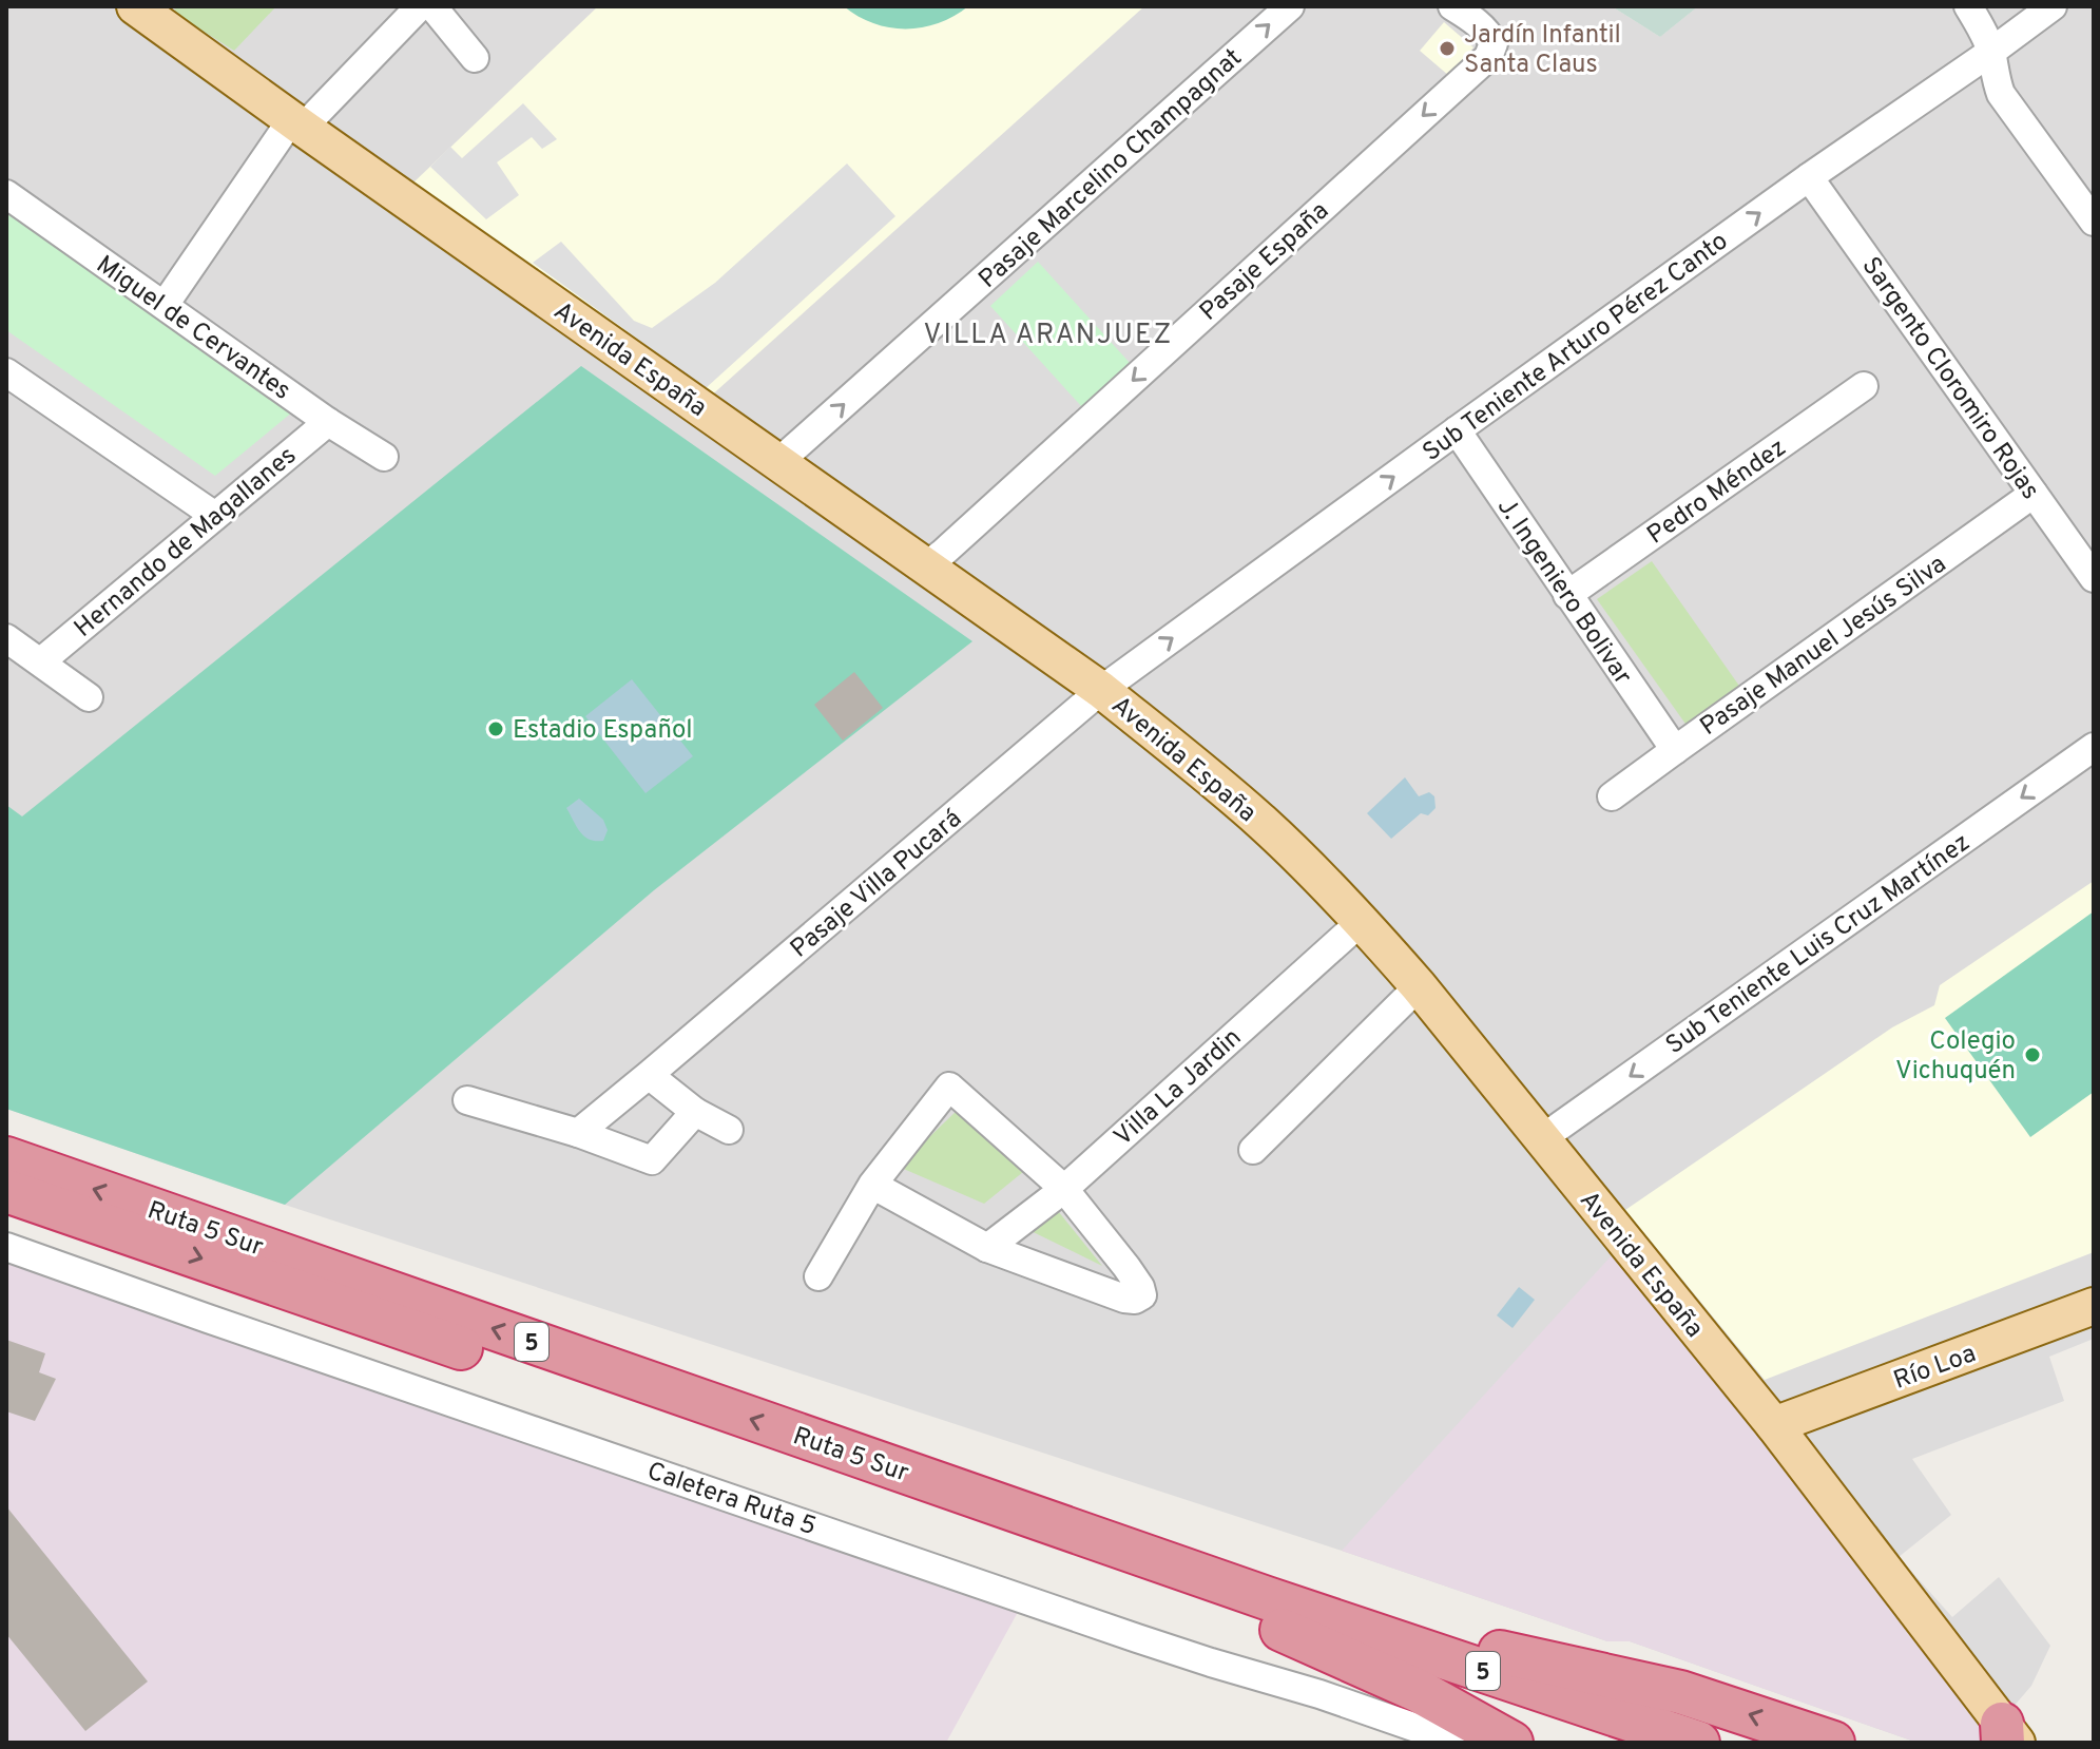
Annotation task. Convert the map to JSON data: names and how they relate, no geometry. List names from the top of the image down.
{
  "streets": {
    "highway": ["Ruta 5 Sur", "5"],
    "main road": ["Avenida España", "Río Loa"],
    "street": [
      "Pasaje Marcelino Champagnat",
      "Pasaje España",
      "Miguel de Cervantes",
      "Sub Teniente Arturo Pérez Canto",
      "Sargento Cloromiro Rojas",
      "Pedro Méndez",
      "Hernando de Magallanes",
      "J. Ingeniero Bolivar",
      "Pasaje Manuel Jesús Silva",
      "Pasaje Villa Pucará",
      "Sub Teniente Luis Cruz Martínez",
      "Villa La Jardin",
      "Caletera Ruta 5"
    ]
  },
  "crossings": [
    ["Pasaje Marcelino Champagnat", "Avenida España"],
    ["Pasaje España", "Avenida España"],
    ["Miguel de Cervantes", "Hernando de Magallanes"],
    ["Sub Teniente Arturo Pérez Canto", "Avenida España"],
    ["Sub Teniente Arturo Pérez Canto", "Sargento Cloromiro Rojas"],
    ["Sub Teniente Arturo Pérez Canto", "J. Ingeniero Bolivar"],
    ["Sub Teniente Arturo Pérez Canto", "Pasaje Villa Pucará"],
    ["Avenida España", "Pasaje Villa Pucará"],
    ["Avenida España", "Sub Teniente Luis Cruz Martínez"],
    ["Avenida España", "Villa La Jardin"],
    ["Avenida España", "Río Loa"],
    ["Sargento Cloromiro Rojas", "Pasaje Manuel Jesús Silva"],
    ["Pedro Méndez", "J. Ingeniero Bolivar"],
    ["J. Ingeniero Bolivar", "Pasaje Manuel Jesús Silva"]
  ],
  "one_way": [
    "Pasaje Marcelino Champagnat",
    "Pasaje España",
    "Sub Teniente Arturo Pérez Canto",
    "Sub Teniente Luis Cruz Martínez"
  ],
  "districts": ["VILLA ARANJUEZ"],
  "places": ["Jardín Infantil Santa Claus", "Estadio Español", "Colegio Vichuquén"]
}
